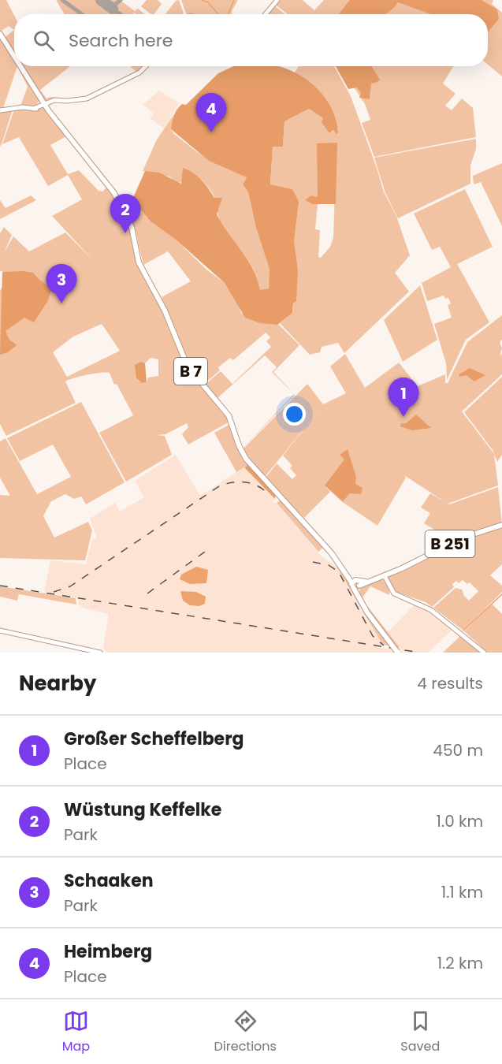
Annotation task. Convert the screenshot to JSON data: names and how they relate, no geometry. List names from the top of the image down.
{
  "streets": {
    "main road": ["B 7", "B 251"]
  },
  "crossings": [
    ["B 7", "B 251"]
  ],
  "page": {
    "search": "Search here",
    "pins": [
      "4",
      "2",
      "3",
      "1"
    ],
    "heading": ["Nearby", "4 results"],
    "list": [
      {
        "mark": "1",
        "name": "Großer Scheffelberg",
        "note": "Place",
        "value": "450 m"
      },
      {
        "mark": "2",
        "name": "Wüstung Keffelke",
        "note": "Park",
        "value": "1.0 km"
      },
      {
        "mark": "3",
        "name": "Schaaken",
        "note": "Park",
        "value": "1.1 km"
      },
      {
        "mark": "4",
        "name": "Heimberg",
        "note": "Place",
        "value": "1.2 km"
      }
    ],
    "nav": ["Map", "Directions", "Saved"]
  }
}
